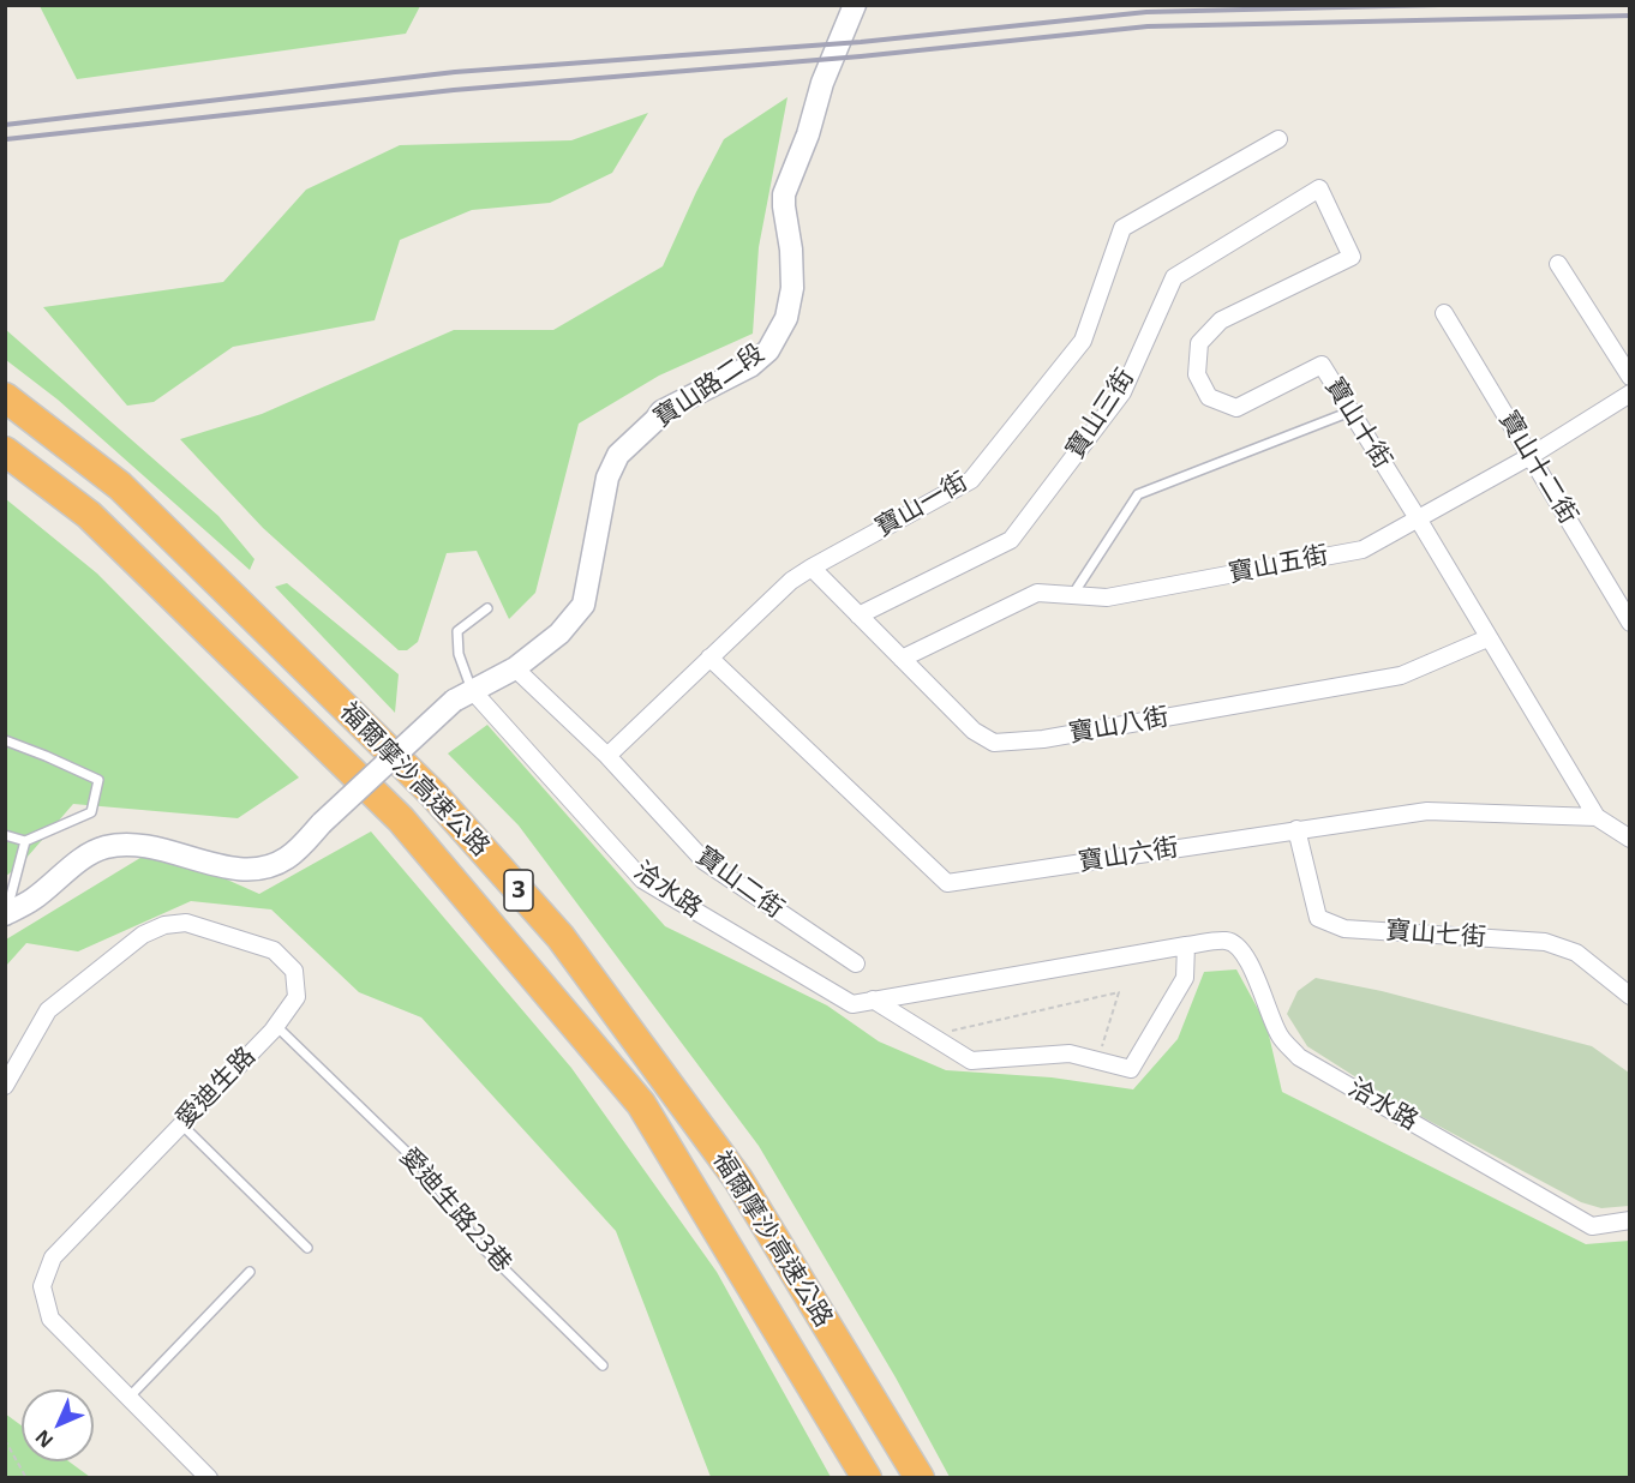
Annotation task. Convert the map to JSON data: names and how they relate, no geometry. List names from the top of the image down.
{
  "streets": {
    "highway": ["福爾摩沙高速公路", "3"],
    "street": [
      "寶山路二段",
      "寶山三街",
      "寶山十街",
      "寶山十二街",
      "寶山一街",
      "寶山五街",
      "寶山八街",
      "寶山六街",
      "寶山二街",
      "洽水路",
      "寶山七街",
      "愛迪生路"
    ],
    "lane": ["愛迪生路23巷"]
  },
  "crossings": [
    ["寶山路二段", "洽水路"],
    ["寶山三街", "寶山十街"],
    ["寶山三街", "寶山八街"],
    ["寶山十街", "寶山五街"],
    ["寶山十街", "寶山八街"],
    ["寶山十街", "寶山六街"],
    ["寶山十二街", "寶山五街"],
    ["寶山一街", "寶山八街"],
    ["寶山一街", "寶山六街"],
    ["寶山一街", "寶山二街"],
    ["寶山五街", "寶山八街"],
    ["寶山六街", "寶山七街"],
    ["愛迪生路", "愛迪生路23巷"]
  ],
  "north": "bottom left"
}
